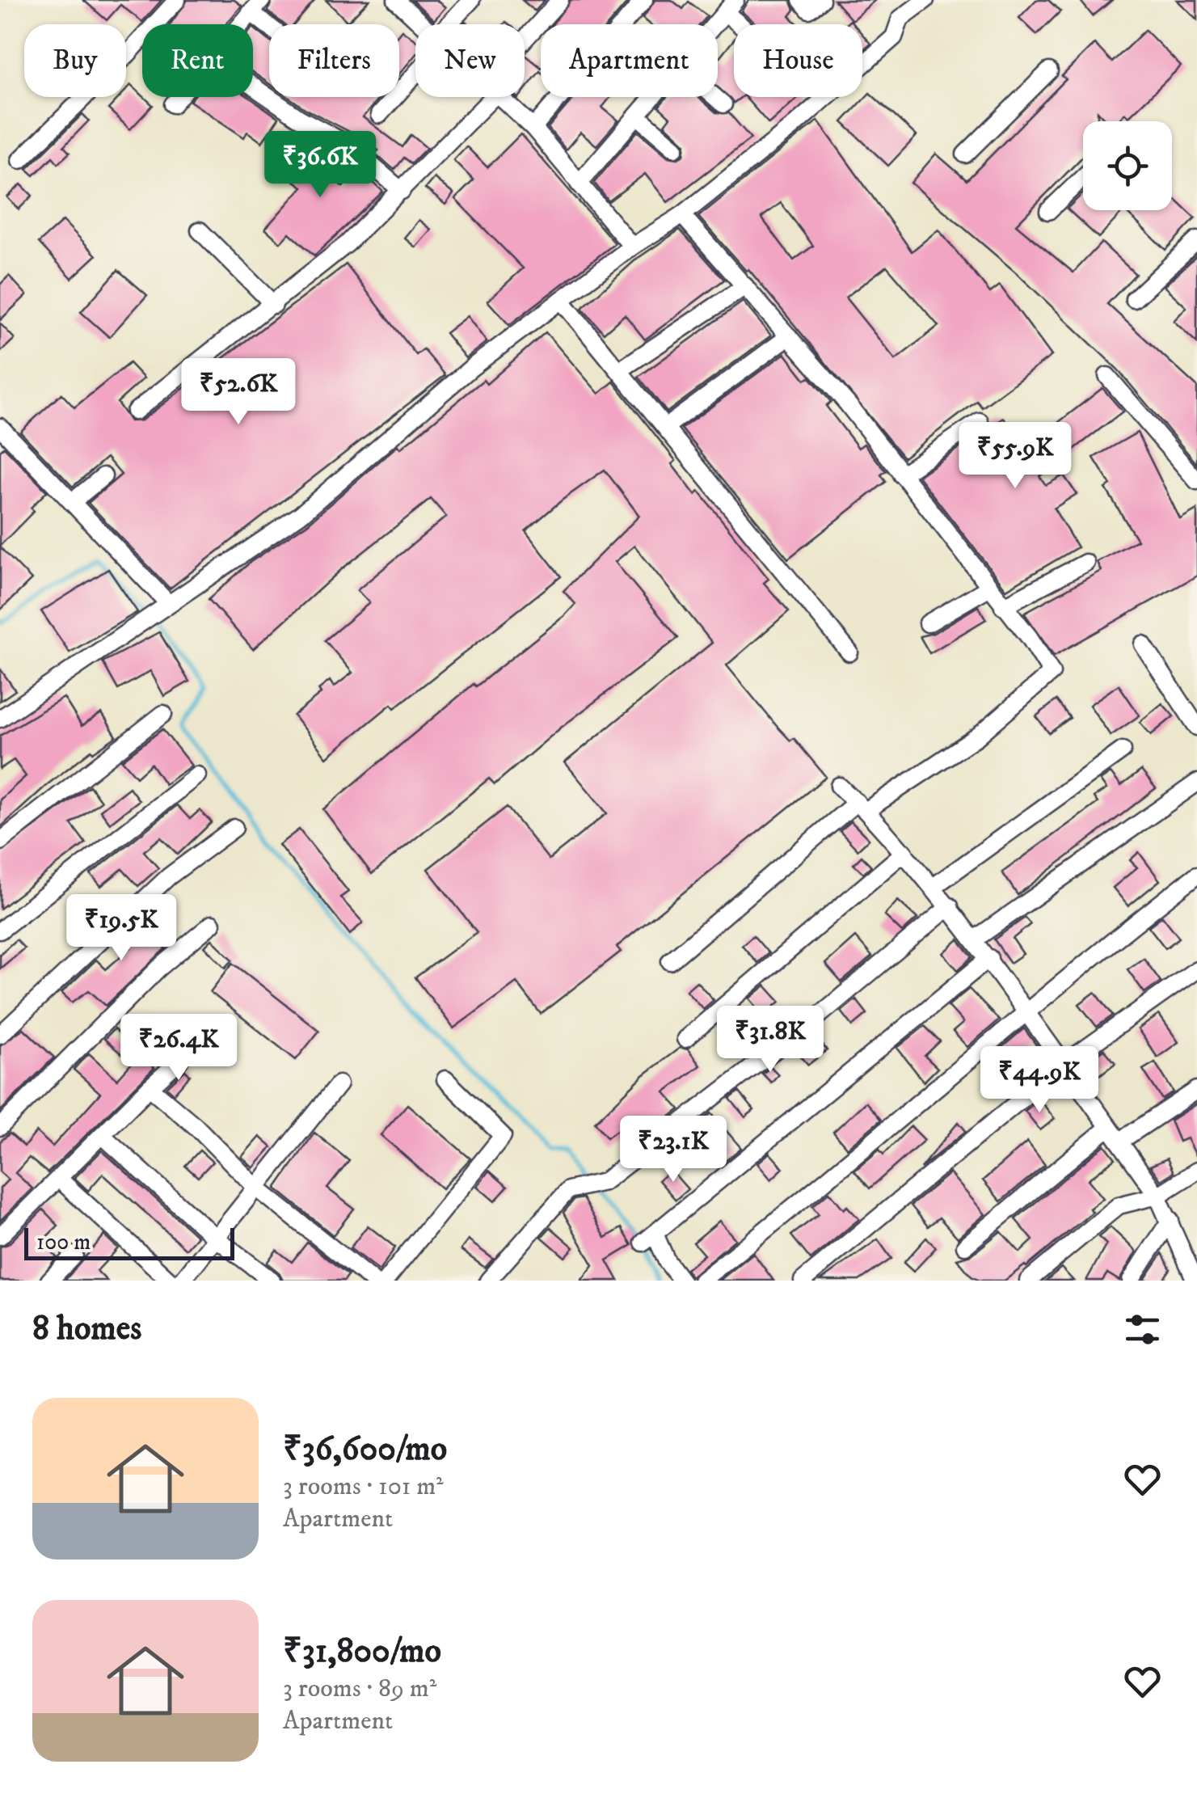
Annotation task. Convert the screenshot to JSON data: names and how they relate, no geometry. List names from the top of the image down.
{
  "scale_bar": "100 m",
  "page": {
    "chip": [
      "Buy",
      "Rent",
      "Filters",
      "New",
      "Apartment",
      "House"
    ],
    "price": [
      "₹36.6K",
      "₹52.6K",
      "₹55.9K",
      "₹19.5K",
      "₹31.8K",
      "₹26.4K",
      "₹44.9K",
      "₹23.1K"
    ],
    "scale": "100 m",
    "heading": "8 homes",
    "list": [
      {
        "name": "₹36,600/mo",
        "note": "3 rooms · 101 m² · Apartment"
      },
      {
        "name": "₹31,800/mo",
        "note": "3 rooms · 89 m² · Apartment"
      }
    ]
  }
}
